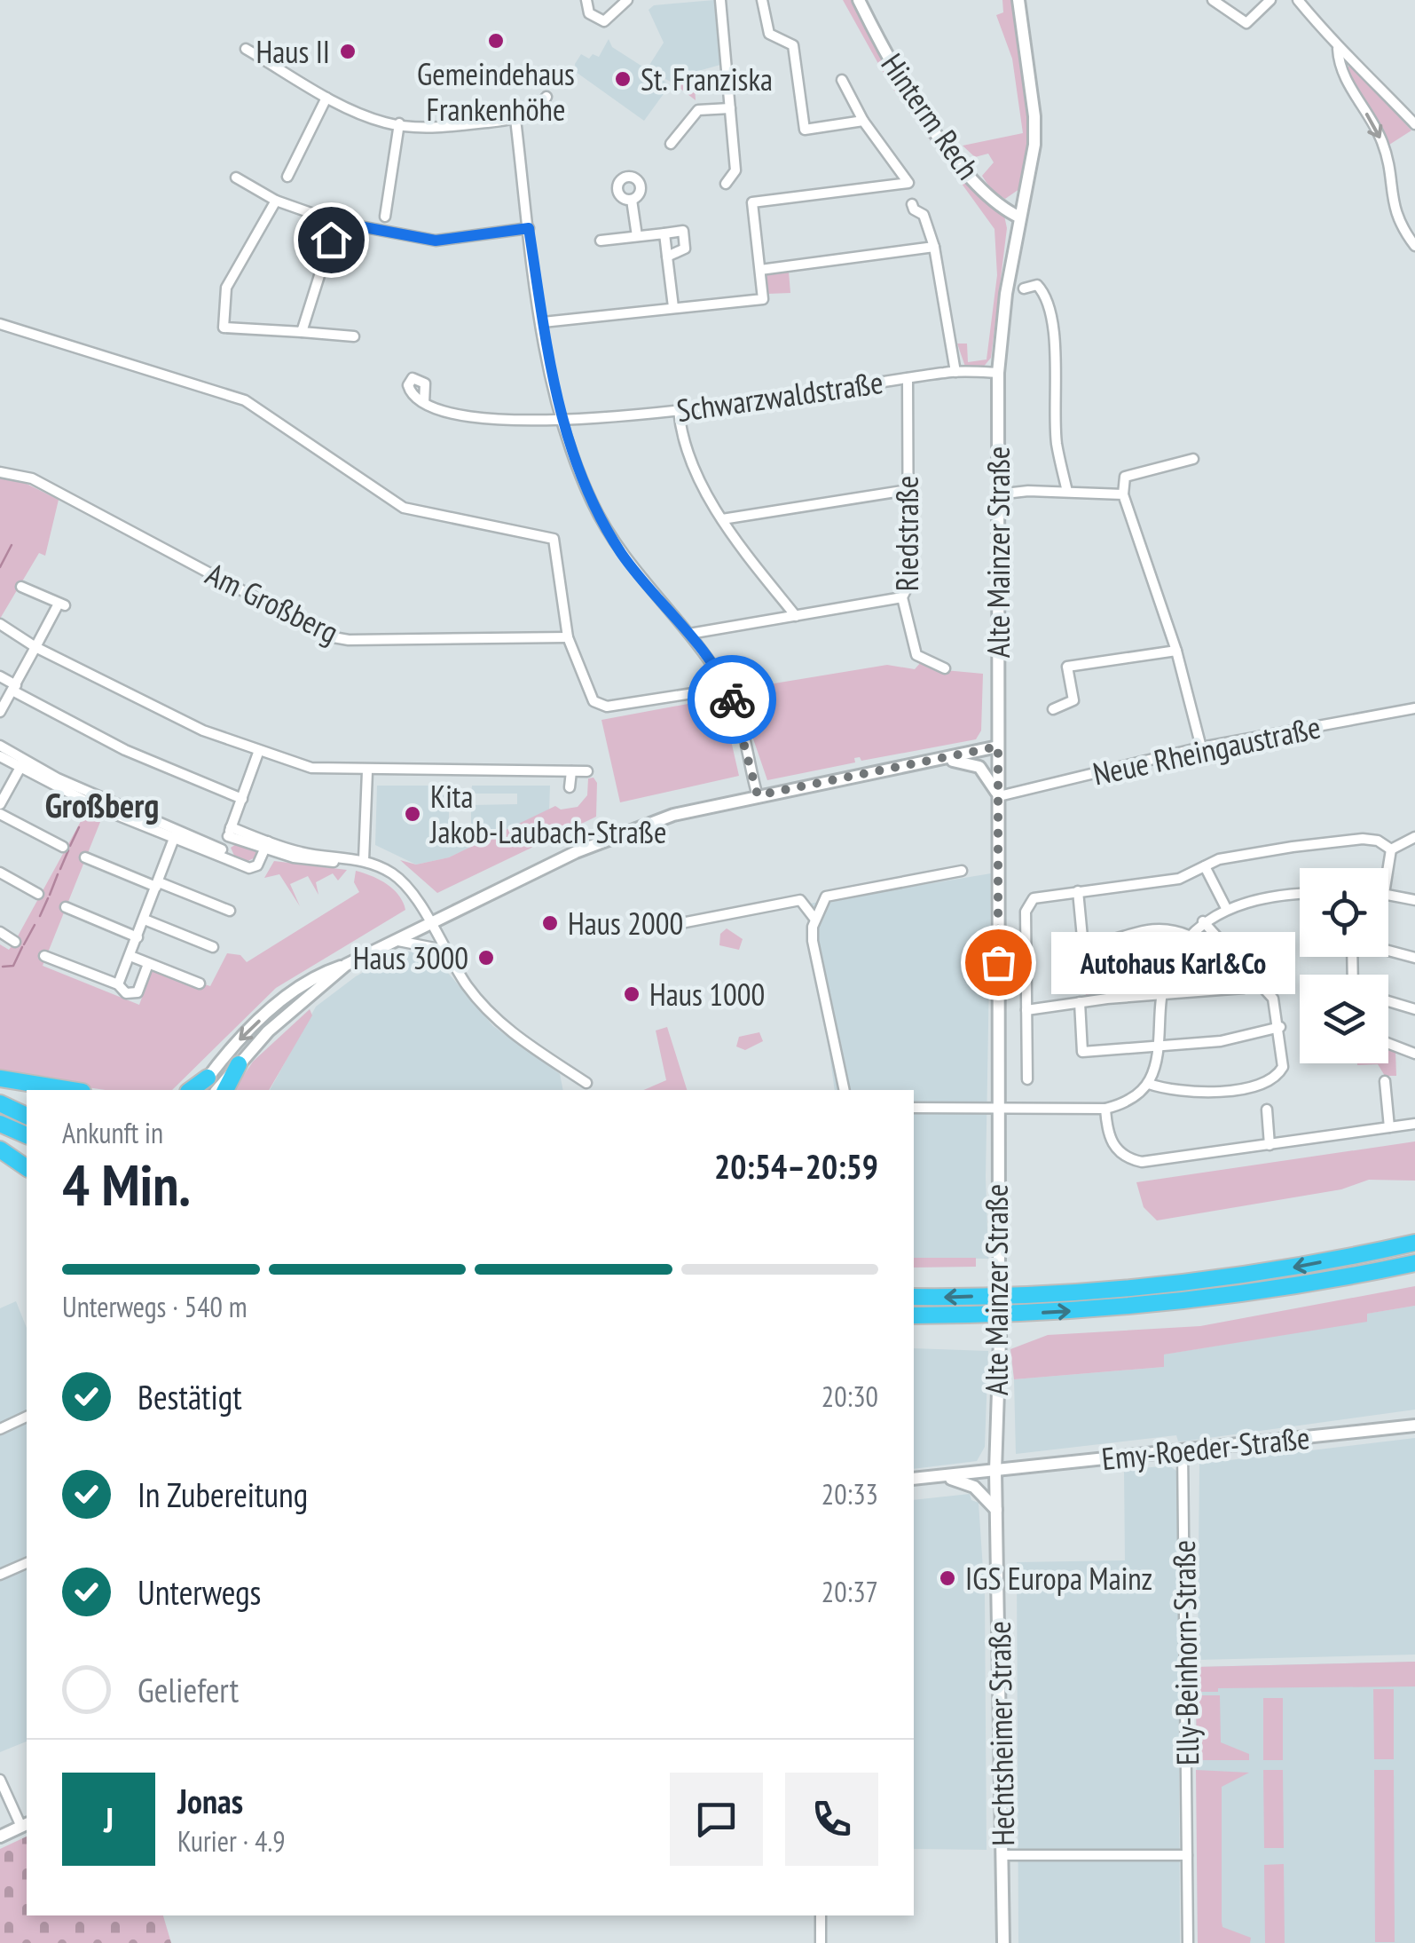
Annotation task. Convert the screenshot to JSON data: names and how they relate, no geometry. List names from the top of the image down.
{
  "streets": {
    "street": [
      "Hinterm Rech",
      "Schwarzwaldstraße",
      "Riedstraße",
      "Alte Mainzer Straße",
      "Am Großberg",
      "Neue Rheingaustraße",
      "Emy-Roeder-Straße",
      "Elly-Beinhorn-Straße",
      "Hechtsheimer Straße"
    ]
  },
  "crossings": [
    ["Hinterm Rech", "Alte Mainzer Straße"],
    ["Schwarzwaldstraße", "Riedstraße"],
    ["Schwarzwaldstraße", "Alte Mainzer Straße"],
    ["Alte Mainzer Straße", "Neue Rheingaustraße"],
    ["Alte Mainzer Straße", "Emy-Roeder-Straße"],
    ["Alte Mainzer Straße", "Hechtsheimer Straße"],
    ["Emy-Roeder-Straße", "Elly-Beinhorn-Straße"],
    ["Emy-Roeder-Straße", "Hechtsheimer Straße"]
  ],
  "districts": ["Großberg"],
  "places": [
    "Gemeindehaus Frankenhöhe",
    "Haus II",
    "St. Franziska",
    "Kita Jakob-Laubach-Straße",
    "Haus 2000",
    "Haus 3000",
    "Autohaus Karl&Co",
    "Haus 1000",
    "IGS Europa Mainz"
  ],
  "page": {
    "bubble": "Autohaus Karl&Co",
    "heading": ["4 Min.", "Ankunft in", "20:54–20:59"],
    "panel": ["Jonas", "Kurier · 4.9"],
    "bar": "Unterwegs · 540 m",
    "list": [
      ["Bestätigt", "20:30"],
      ["In Zubereitung", "20:33"],
      ["Unterwegs", "20:37"],
      "Geliefert"
    ],
    "round": "J"
  }
}
